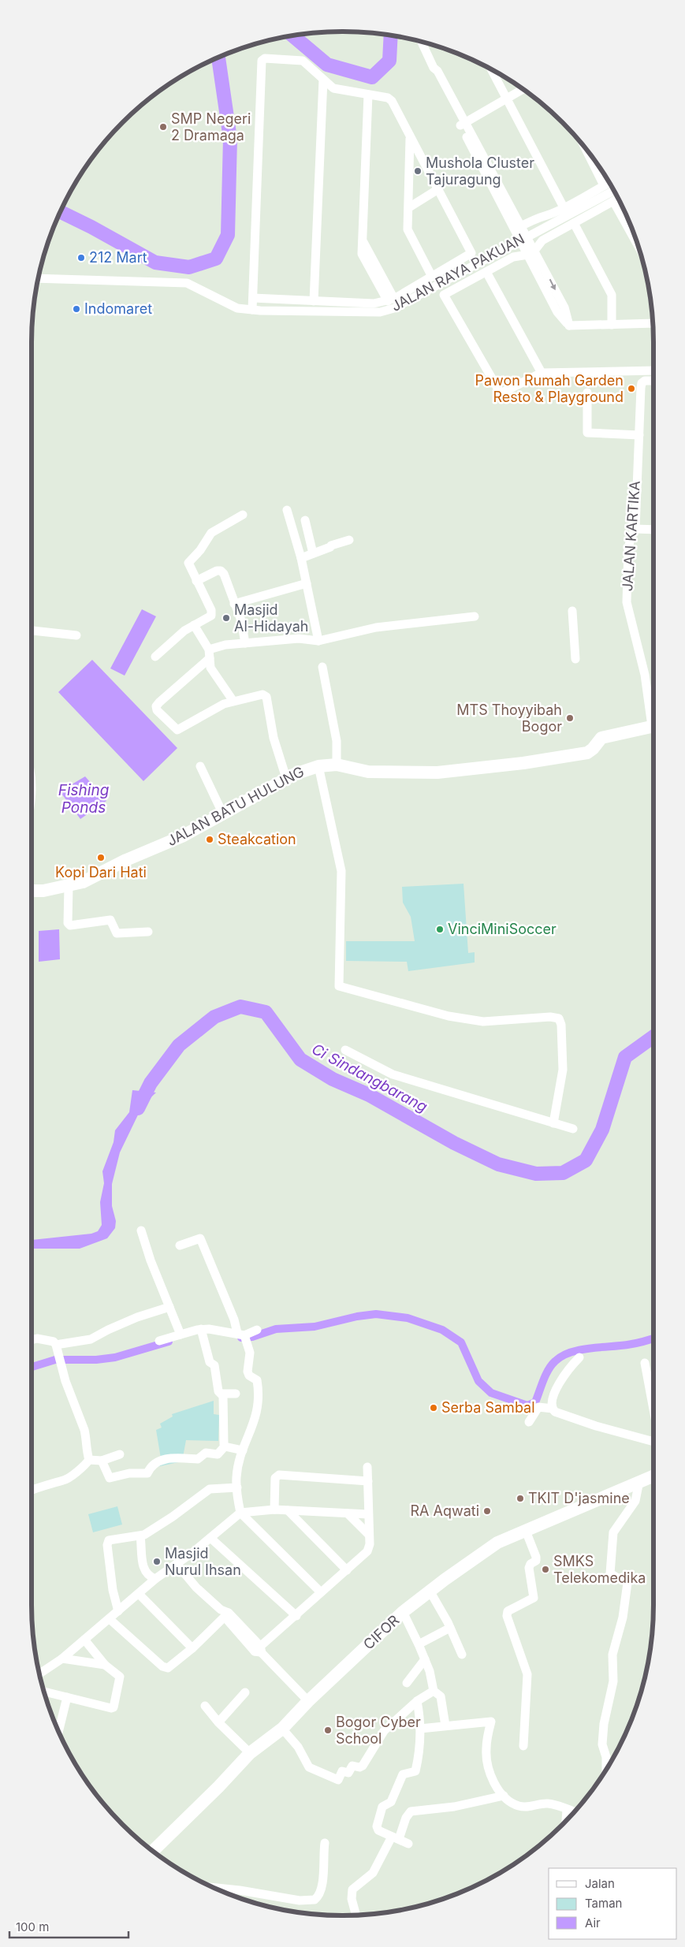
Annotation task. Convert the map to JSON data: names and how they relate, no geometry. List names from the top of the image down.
{
  "streets": {
    "street": [
      "JALAN RAYA PAKUAN",
      "JALAN KARTIKA",
      "JALAN BATU HULUNG",
      "CIFOR"
    ]
  },
  "water": ["Fishing Ponds", "Ci Sindangbarang"],
  "places": [
    "SMP Negeri 2 Dramaga",
    "Mushola Cluster Tajuragung",
    "212 Mart",
    "Indomaret",
    "Pawon Rumah Garden Resto & Playground",
    "Masjid Al-Hidayah",
    "MTS Thoyyibah Bogor",
    "Steakcation",
    "Kopi Dari Hati",
    "VinciMiniSoccer",
    "Serba Sambal",
    "TKIT D'jasmine",
    "RA Aqwati",
    "Masjid Nurul Ihsan",
    "SMKS Telekomedika",
    "Bogor Cyber School"
  ],
  "legend": ["Jalan", "Taman", "Air"],
  "scale_bar": "100 m"
}
